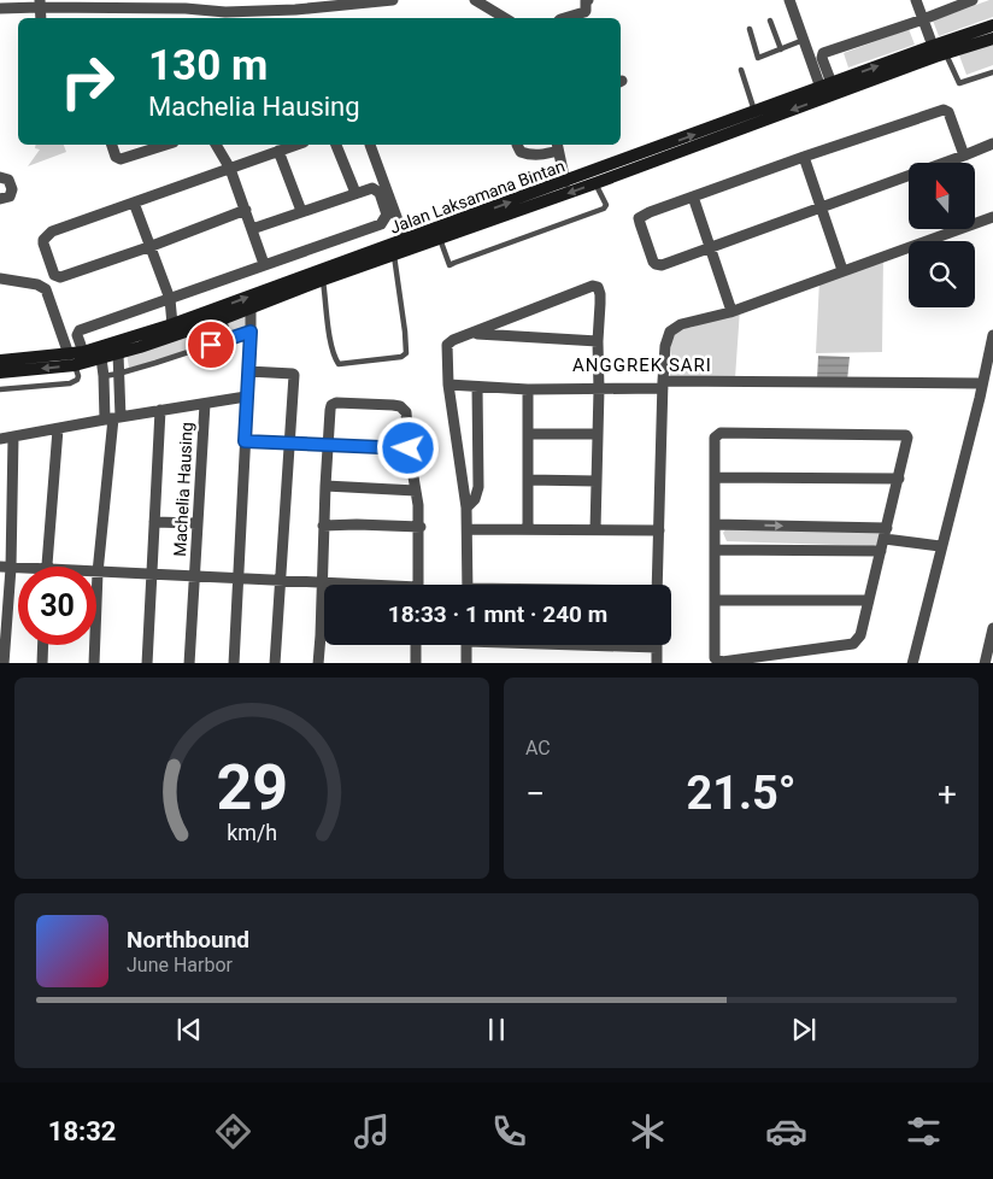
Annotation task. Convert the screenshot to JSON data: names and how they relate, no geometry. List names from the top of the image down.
{
  "streets": {
    "main road": ["Jalan Laksamana Bintan"],
    "street": ["Machelia Hausing"]
  },
  "districts": ["ANGGREK SARI"],
  "north": "top",
  "page": {
    "turn": ["130 m", "Machelia Hausing"],
    "limit": "30",
    "trip": "18:33 · 1 mnt · 240 m",
    "tile": "AC",
    "heat": ["−", "21.5°", "+"],
    "song": ["Northbound", "June Harbor"],
    "tabs": "18:32",
    "gauge": ["29", "km/h"]
  }
}
